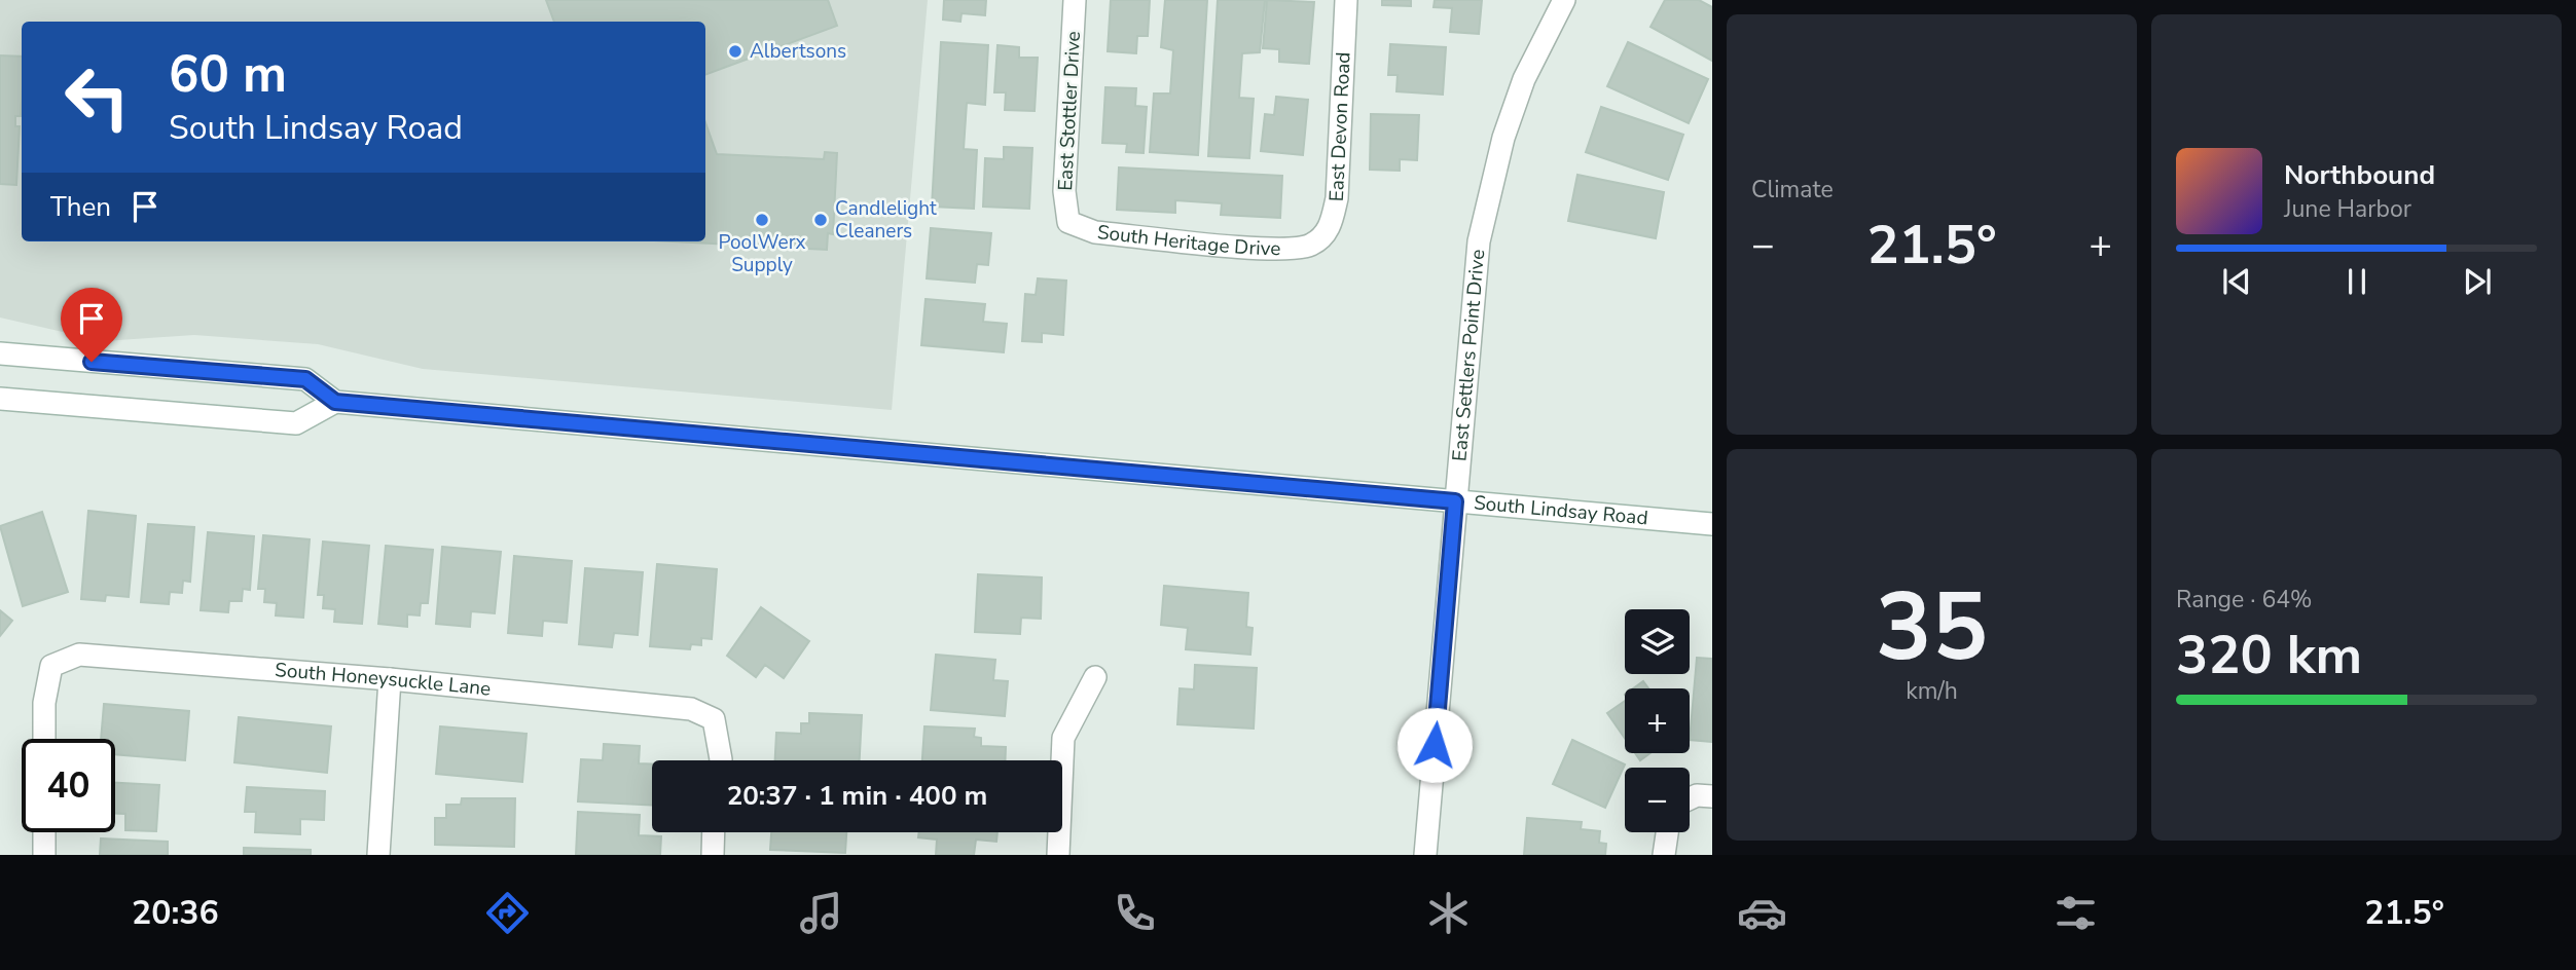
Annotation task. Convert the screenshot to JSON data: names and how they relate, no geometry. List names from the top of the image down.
{
  "streets": {
    "street": [
      "East Stottler Drive",
      "East Devon Road",
      "South Heritage Drive",
      "East Settlers Point Drive",
      "South Lindsay Road",
      "South Honeysuckle Lane"
    ]
  },
  "crossings": [
    ["East Stottler Drive", "South Heritage Drive"],
    ["East Devon Road", "South Heritage Drive"],
    ["East Settlers Point Drive", "South Lindsay Road"]
  ],
  "places": ["Albertsons", "PoolWerx Supply", "Candlelight Cleaners"],
  "page": {
    "tile": [
      "Climate",
      ["35", "km/h"],
      ["Range · 64%", "320 km"]
    ],
    "turn": ["60 m", "South Lindsay Road"],
    "song": ["Northbound", "June Harbor"],
    "then": "Then",
    "heat": ["−", "21.5°", "+"],
    "map_buttons": ["+", "−"],
    "limit": "40",
    "trip": "20:37 · 1 min · 400 m",
    "tabs": ["20:36", "21.5°"]
  }
}
